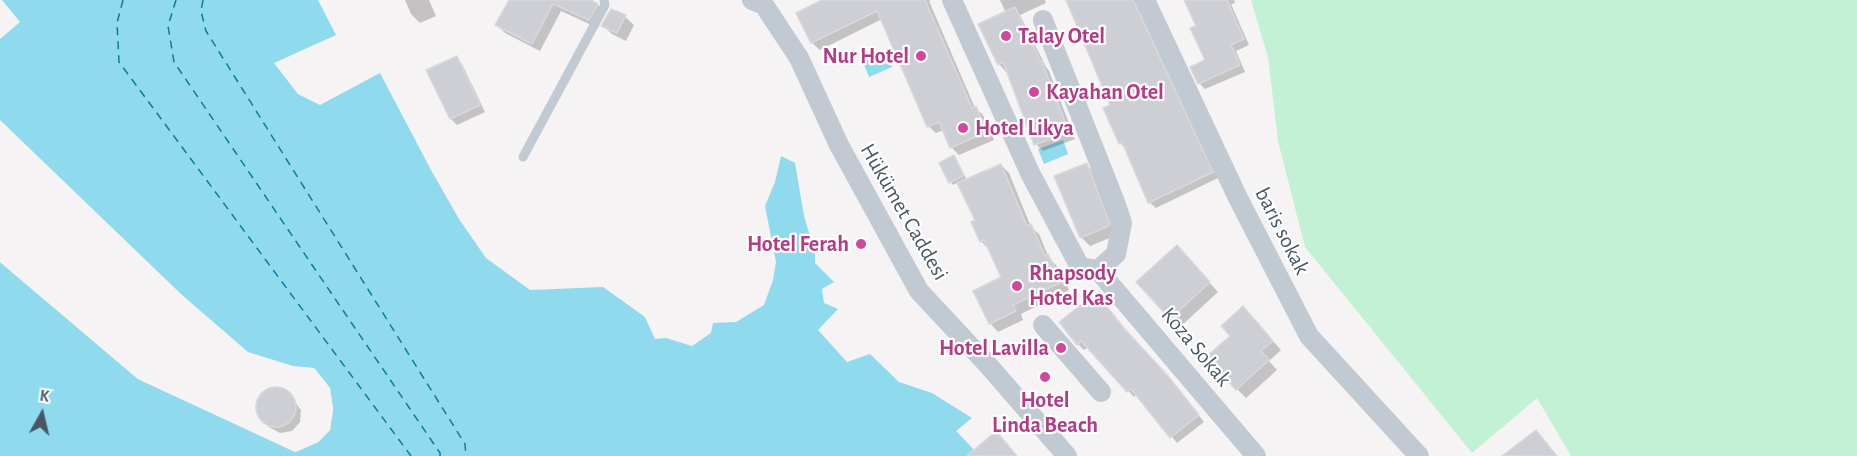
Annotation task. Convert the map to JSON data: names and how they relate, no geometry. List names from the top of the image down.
{
  "streets": {
    "street": ["Hükümet Caddesi", "baris sokak", "Koza Sokak"]
  },
  "places": [
    "Talay Otel",
    "Nur Hotel",
    "Kayahan Otel",
    "Hotel Likya",
    "Hotel Ferah",
    "Rhapsody Hotel Kas",
    "Hotel Lavilla",
    "Hotel Linda Beach"
  ],
  "north": "top"
}
